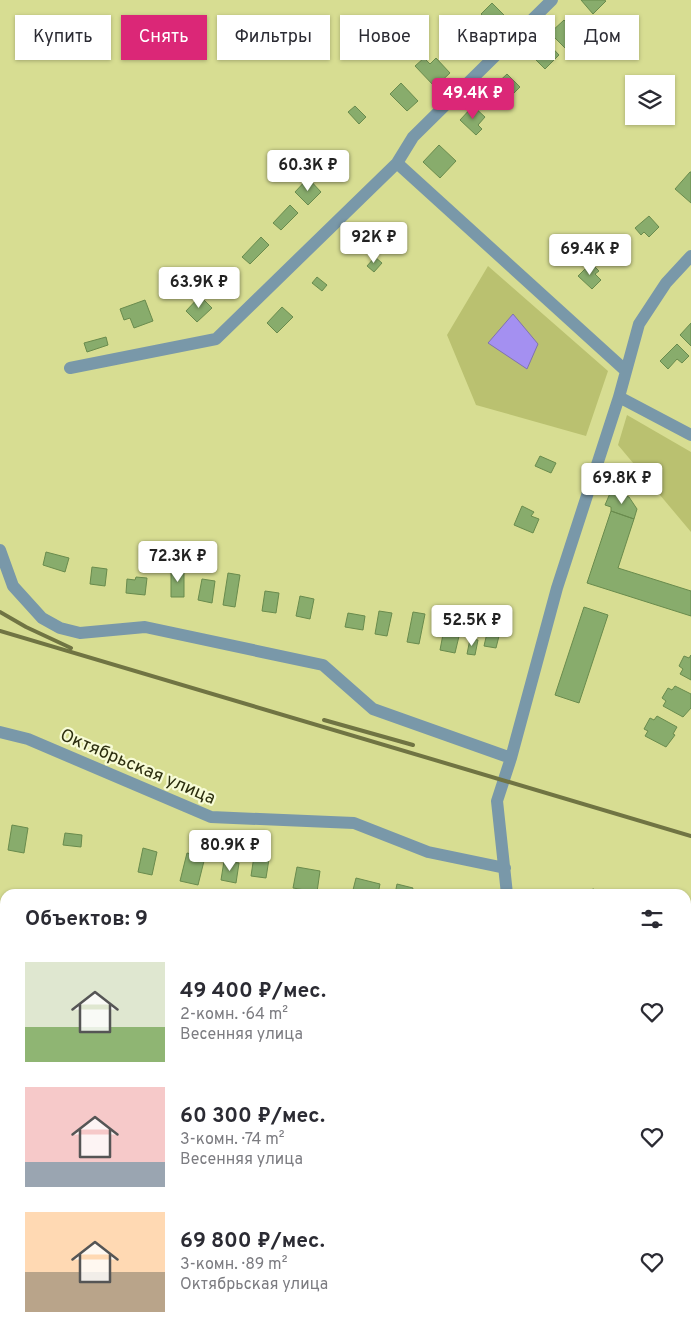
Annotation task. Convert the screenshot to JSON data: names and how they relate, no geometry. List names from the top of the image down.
{
  "streets": {
    "street": ["Октябрьская улица"]
  },
  "page": {
    "chip": [
      "Купить",
      "Снять",
      "Фильтры",
      "Новое",
      "Квартира",
      "Дом"
    ],
    "price": [
      "49.4K ₽",
      "60.3K ₽",
      "92K ₽",
      "69.4K ₽",
      "63.9K ₽",
      "69.8K ₽",
      "72.3K ₽",
      "52.5K ₽",
      "80.9K ₽"
    ],
    "heading": "Объектов: 9",
    "list": [
      {
        "name": "49 400 ₽/мес.",
        "note": "2-комн. · 64 m² · Весенняя улица"
      },
      {
        "name": "60 300 ₽/мес.",
        "note": "3-комн. · 74 m² · Весенняя улица"
      },
      {
        "name": "69 800 ₽/мес.",
        "note": "3-комн. · 89 m² · Октябрьская улица"
      }
    ]
  }
}
